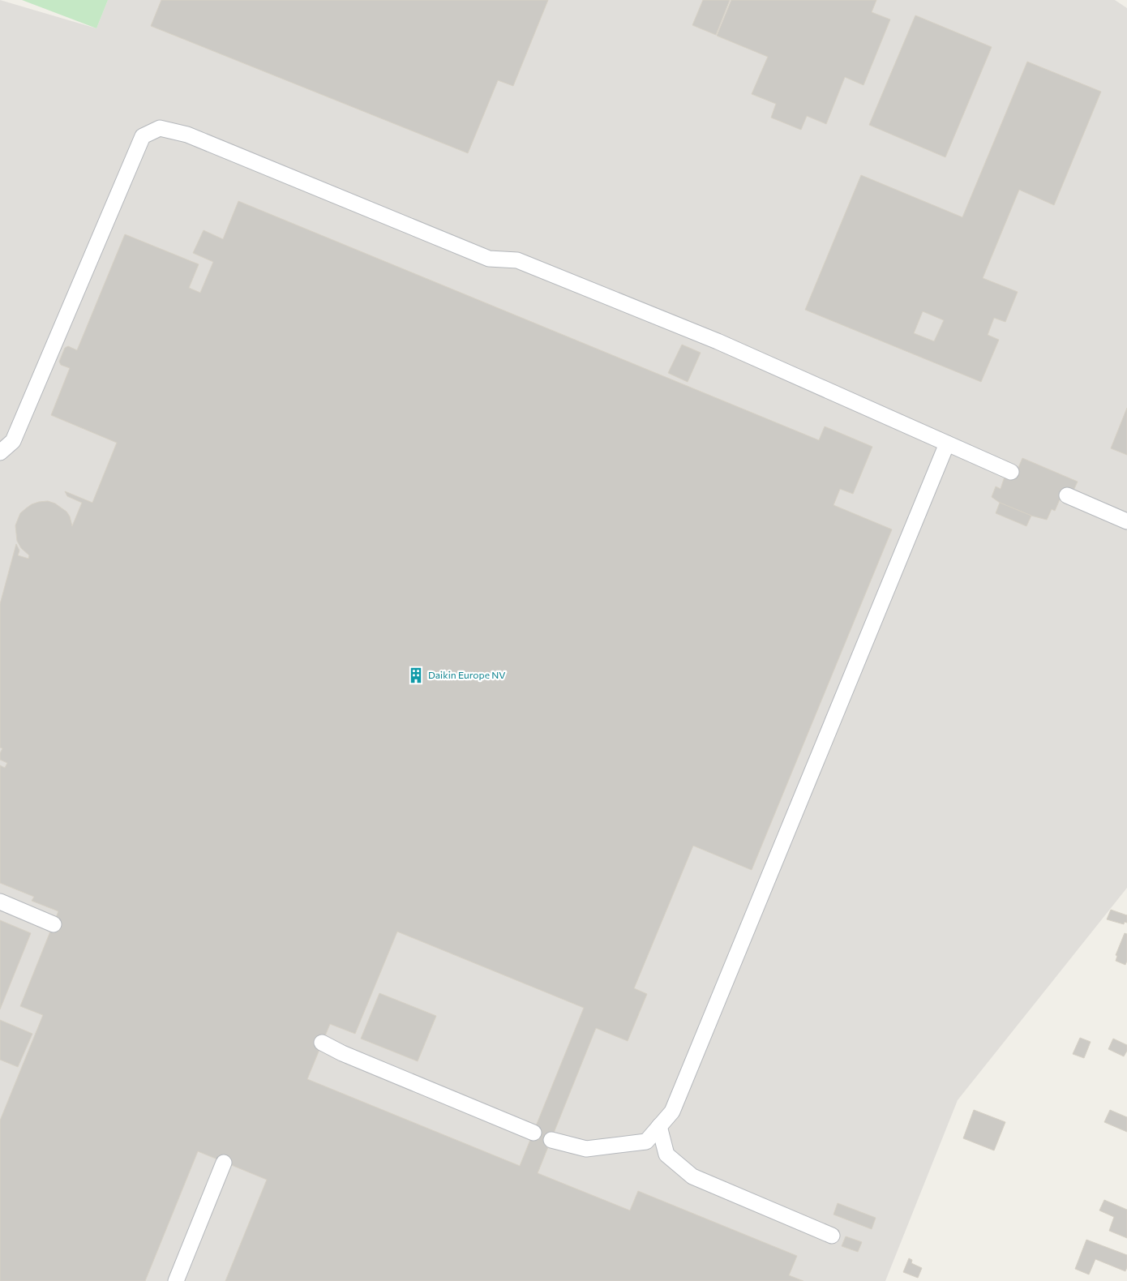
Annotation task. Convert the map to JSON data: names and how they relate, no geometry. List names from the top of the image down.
{
  "places": {
    "building": ["Daikin Europe NV"]
  }
}
